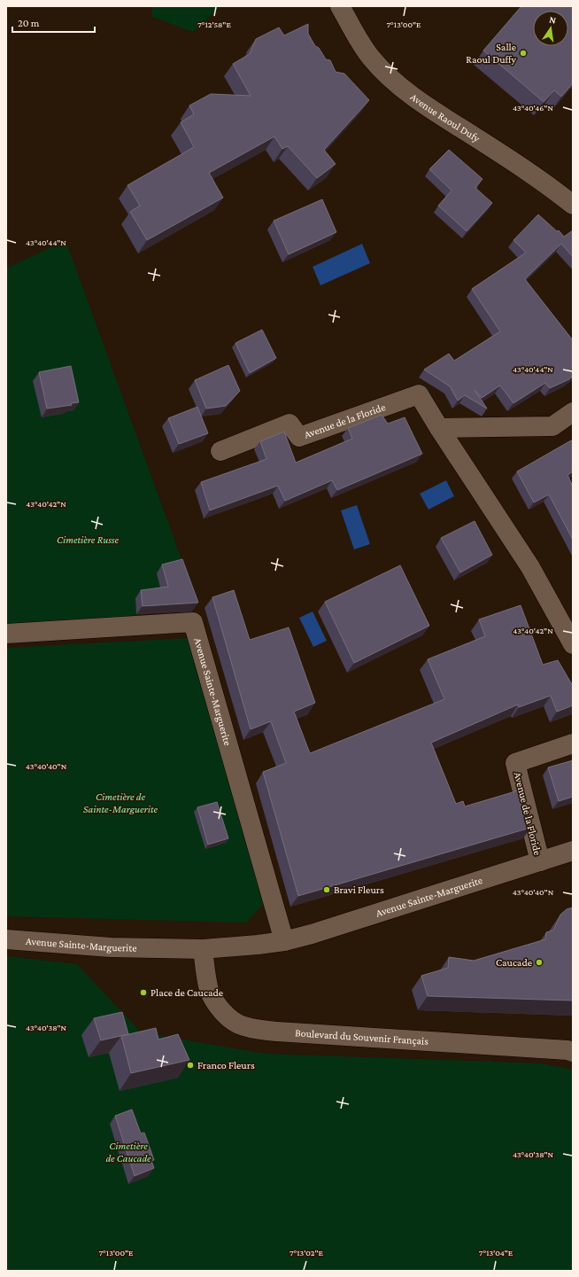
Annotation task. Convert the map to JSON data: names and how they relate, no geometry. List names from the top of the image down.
{
  "streets": {
    "street": [
      "Avenue Raoul Dufy",
      "Avenue de la Floride",
      "Avenue Sainte-Marguerite",
      "Boulevard du Souvenir Français"
    ]
  },
  "crossings": [
    ["Avenue de la Floride", "Avenue Sainte-Marguerite"],
    ["Avenue Sainte-Marguerite", "Boulevard du Souvenir Français"]
  ],
  "parks": ["Cimetière Russe", "Cimetière de Sainte-Marguerite", "Cimetière de Caucade"],
  "places": [
    "Salle Raoul Duffy",
    "Bravi Fleurs",
    "Caucade",
    "Place de Caucade",
    "Franco Fleurs"
  ],
  "scale_bar": "20 m",
  "north": "top",
  "coordinates": [
    "7°12'58\"E",
    "7°13'00\"E",
    "43°40'46\"N",
    "43°40'44\"N",
    "43°40'42\"N",
    "43°40'40\"N",
    "43°40'38\"N",
    "7°13'02\"E",
    "7°13'04\"E"
  ]
}
